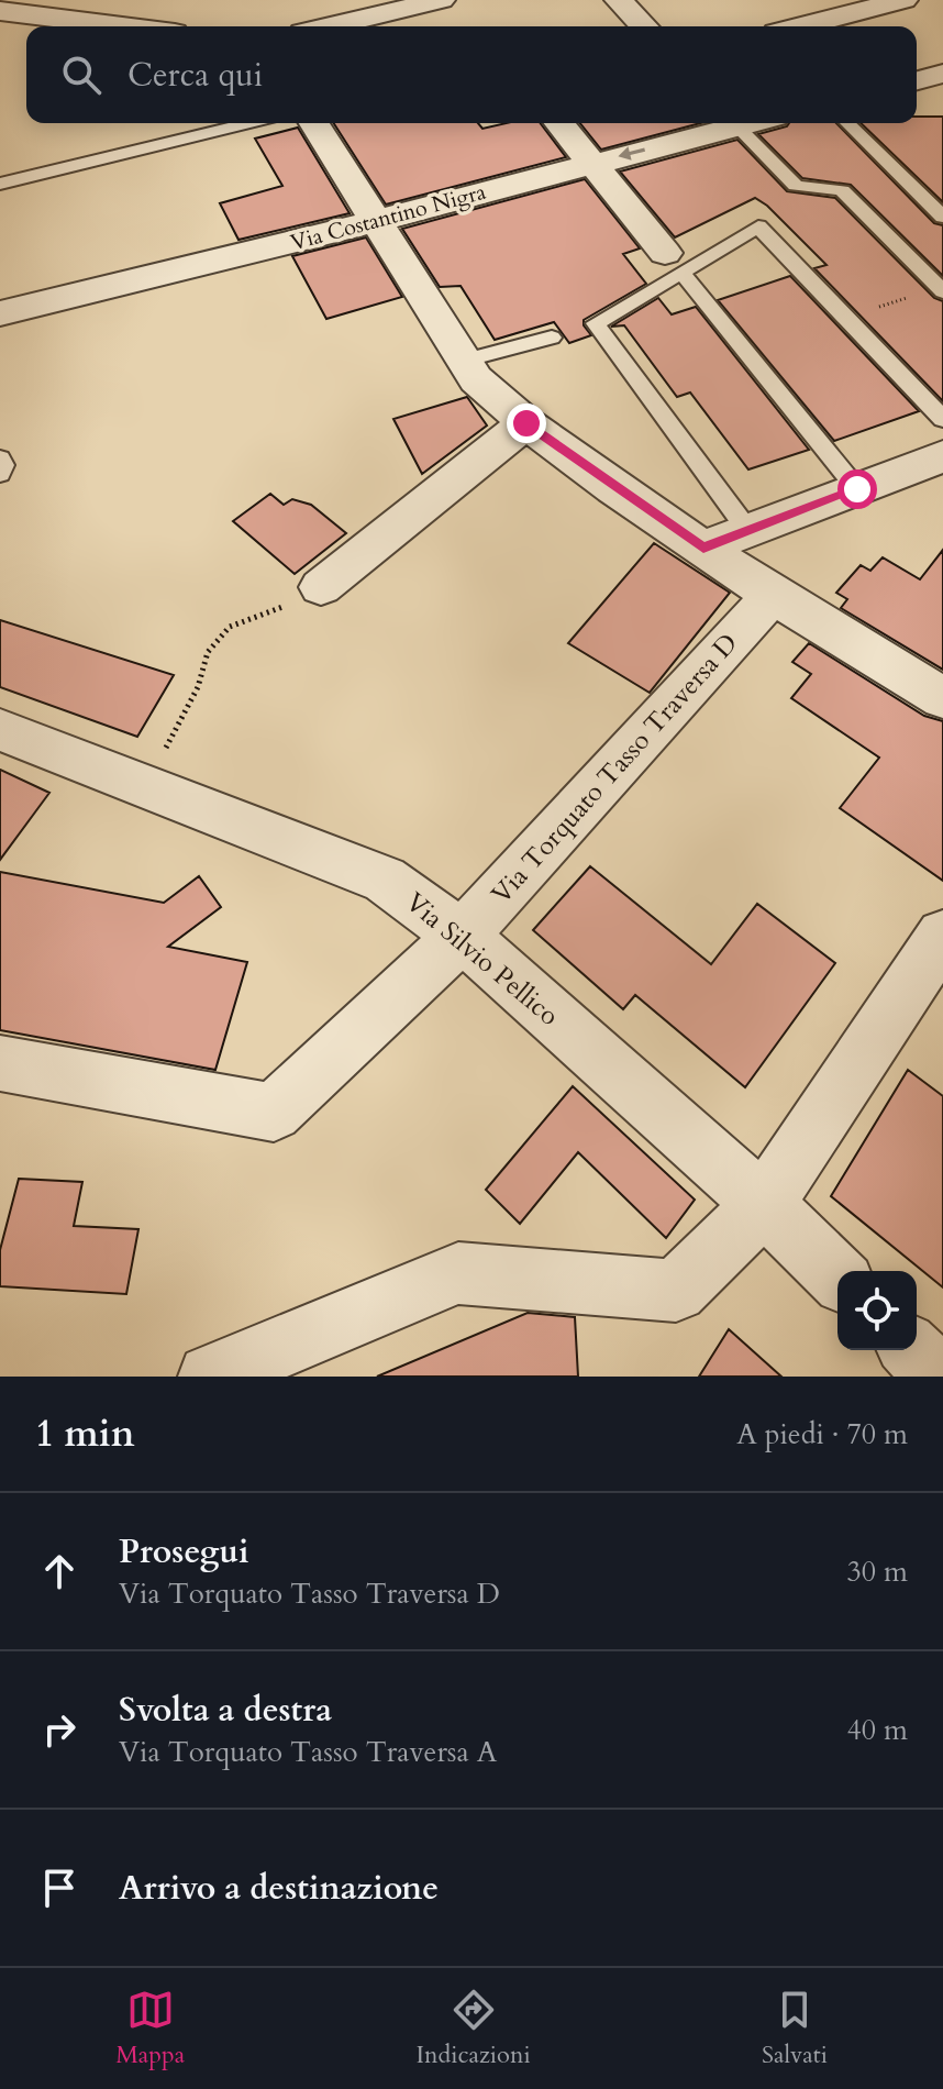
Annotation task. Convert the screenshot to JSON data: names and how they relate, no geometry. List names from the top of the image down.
{
  "streets": {
    "street": ["Via Costantino Nigra", "Via Torquato Tasso Traversa D", "Via Silvio Pellico"]
  },
  "crossings": [
    ["Via Torquato Tasso Traversa D", "Via Silvio Pellico"]
  ],
  "page": {
    "search": "Cerca qui",
    "heading": ["1 min", "A piedi · 70 m"],
    "list": [
      ["Prosegui", "Via Torquato Tasso Traversa D", "30 m"],
      ["Svolta a destra", "Via Torquato Tasso Traversa A", "40 m"],
      "Arrivo a destinazione"
    ],
    "nav": ["Mappa", "Indicazioni", "Salvati"]
  }
}
